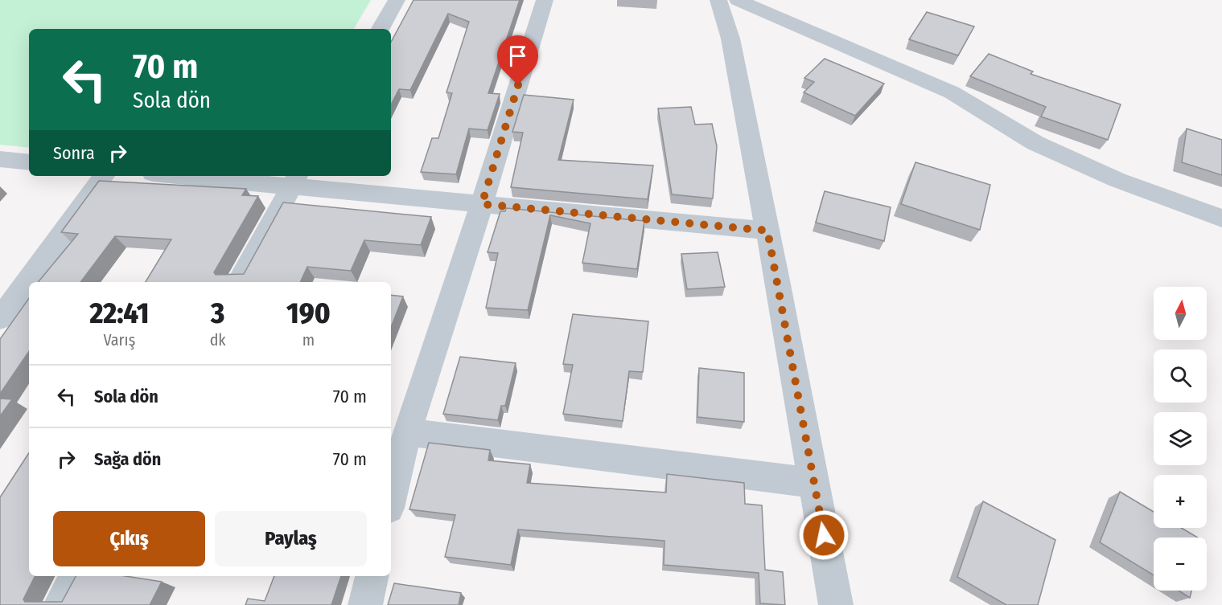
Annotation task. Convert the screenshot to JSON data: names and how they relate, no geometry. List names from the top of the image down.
{
  "north": "top",
  "page": {
    "turn": ["70 m", "Sola dön"],
    "then": "Sonra",
    "eta": [
      "22:41",
      "Varış",
      "3",
      "dk",
      "190",
      "m"
    ],
    "map_buttons": ["+", "−"],
    "list": [
      {
        "name": "Sola dön",
        "value": "70 m"
      },
      {
        "name": "Sağa dön",
        "value": "70 m"
      }
    ],
    "buttons": ["Çıkış", "Paylaş"]
  }
}
